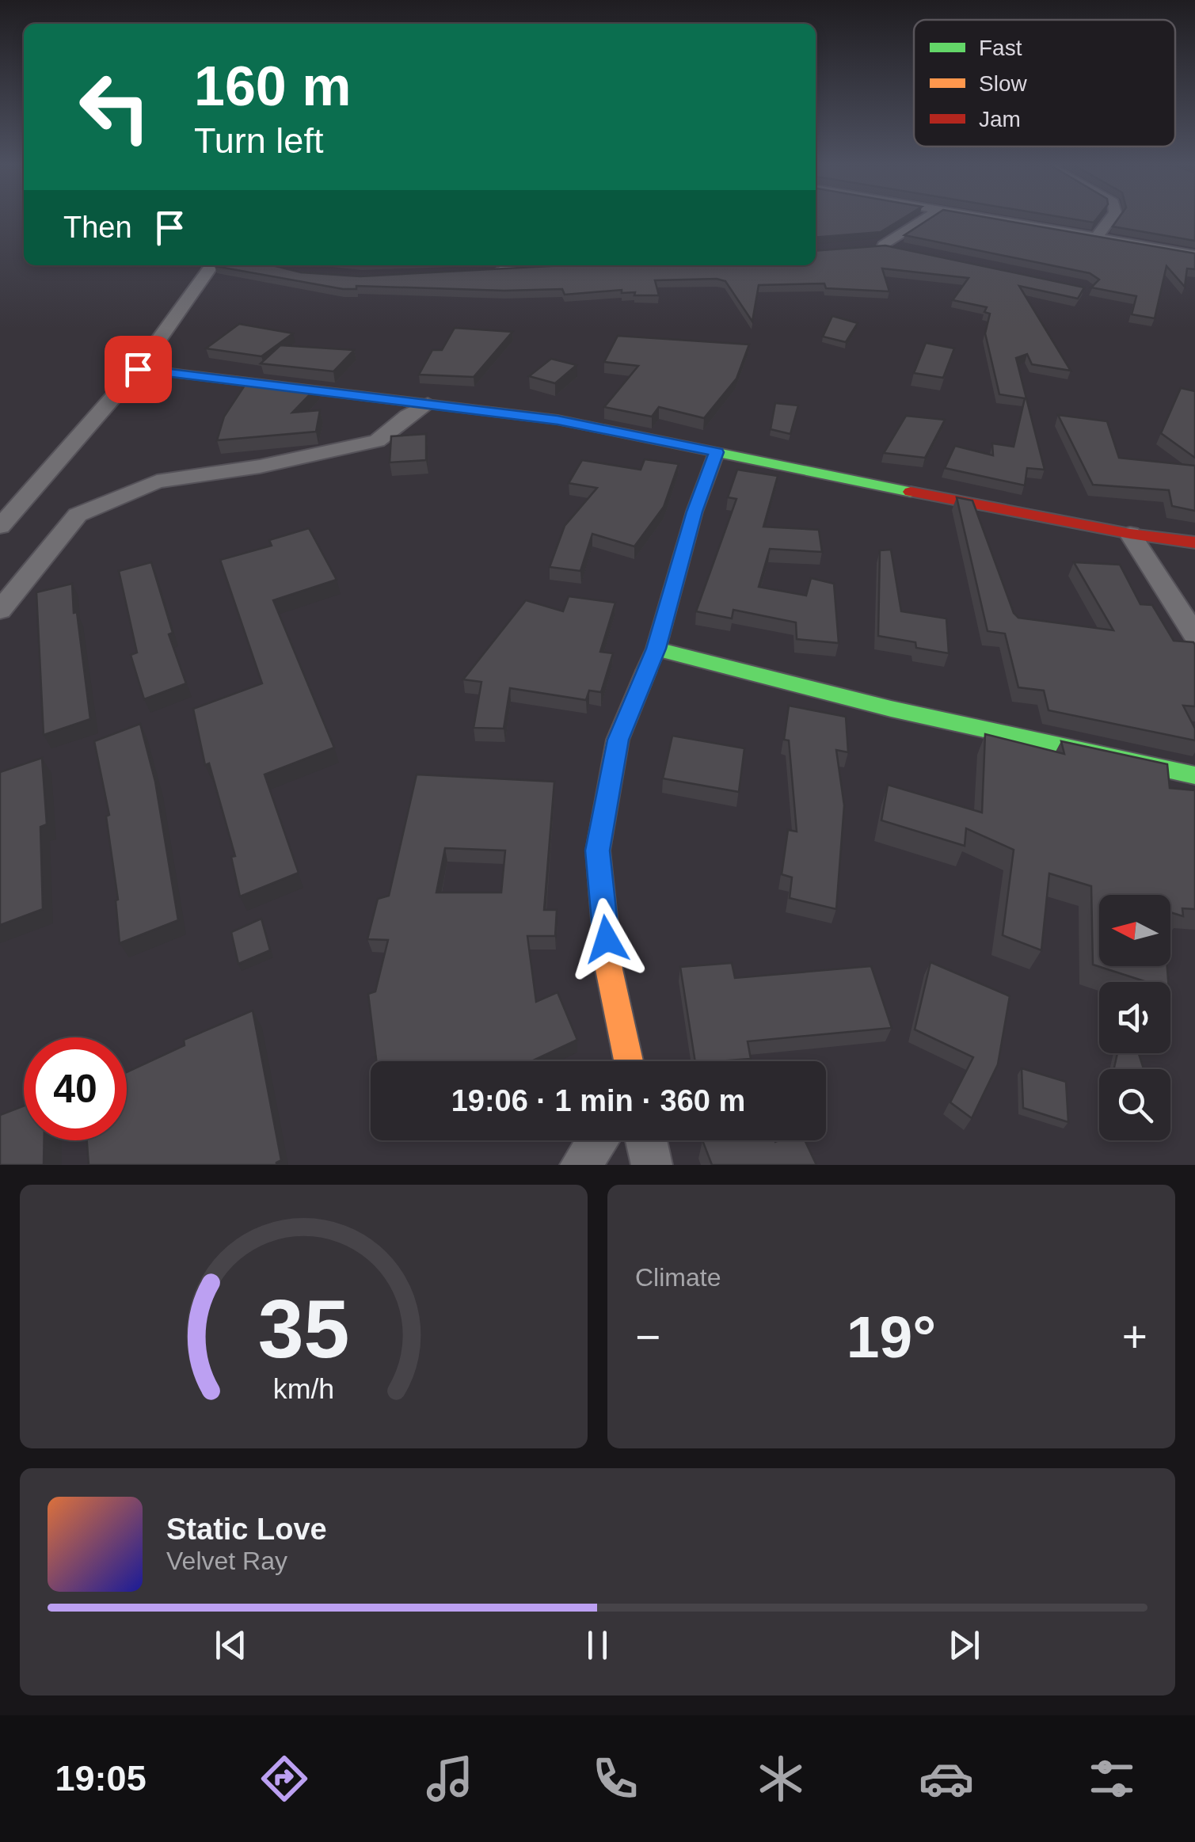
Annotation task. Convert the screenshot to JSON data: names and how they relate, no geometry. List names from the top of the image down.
{
  "legend": ["Fast", "Slow", "Jam"],
  "north": "left",
  "page": {
    "turn": ["160 m", "Turn left"],
    "then": "Then",
    "limit": "40",
    "trip": "19:06 · 1 min · 360 m",
    "tile": "Climate",
    "heat": ["−", "19°", "+"],
    "song": ["Static Love", "Velvet Ray"],
    "tabs": "19:05",
    "gauge": ["35", "km/h"]
  }
}
